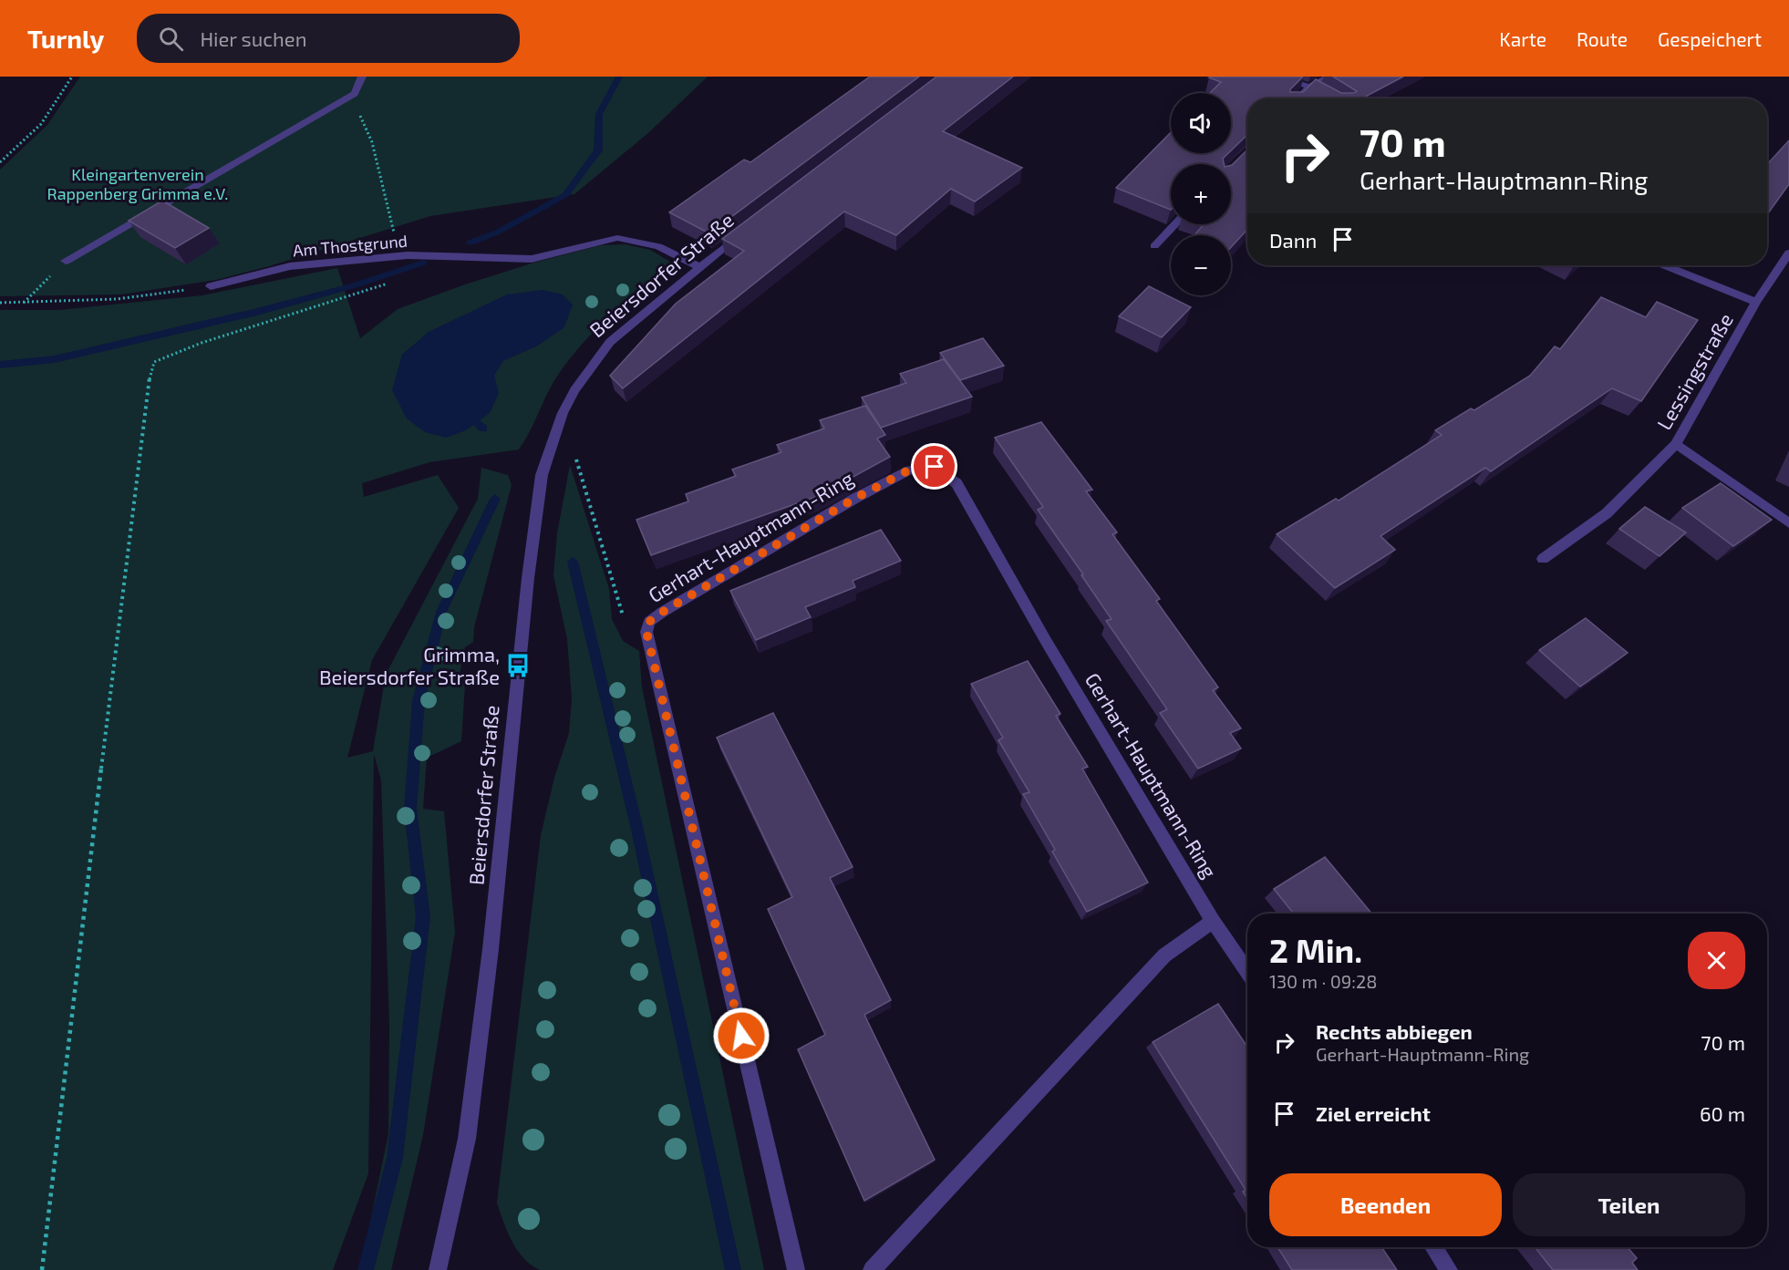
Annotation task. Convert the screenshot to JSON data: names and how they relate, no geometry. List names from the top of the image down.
{
  "streets": {
    "street": [
      "Am Thostgrund",
      "Beiersdorfer Straße",
      "Lessingstraße",
      "Gerhart-Hauptmann-Ring"
    ]
  },
  "crossings": [
    ["Am Thostgrund", "Beiersdorfer Straße"]
  ],
  "parks": ["Kleingartenverein Rappenberg Grimma e.V."],
  "places": {
    "bus stop": ["Grimma, Beiersdorfer Straße"]
  },
  "page": {
    "header": "Turnly",
    "search": "Hier suchen",
    "nav": ["Karte", "Route", "Gespeichert"],
    "map_buttons": ["+", "−"],
    "turn": ["70 m", "Gerhart-Hauptmann-Ring"],
    "then": "Dann",
    "heading": ["2 Min.", "130 m · 09:28"],
    "list": [
      {
        "name": "Rechts abbiegen",
        "note": "Gerhart-Hauptmann-Ring",
        "value": "70 m"
      },
      {
        "name": "Ziel erreicht",
        "value": "60 m"
      }
    ],
    "buttons": ["Beenden", "Teilen"]
  }
}
